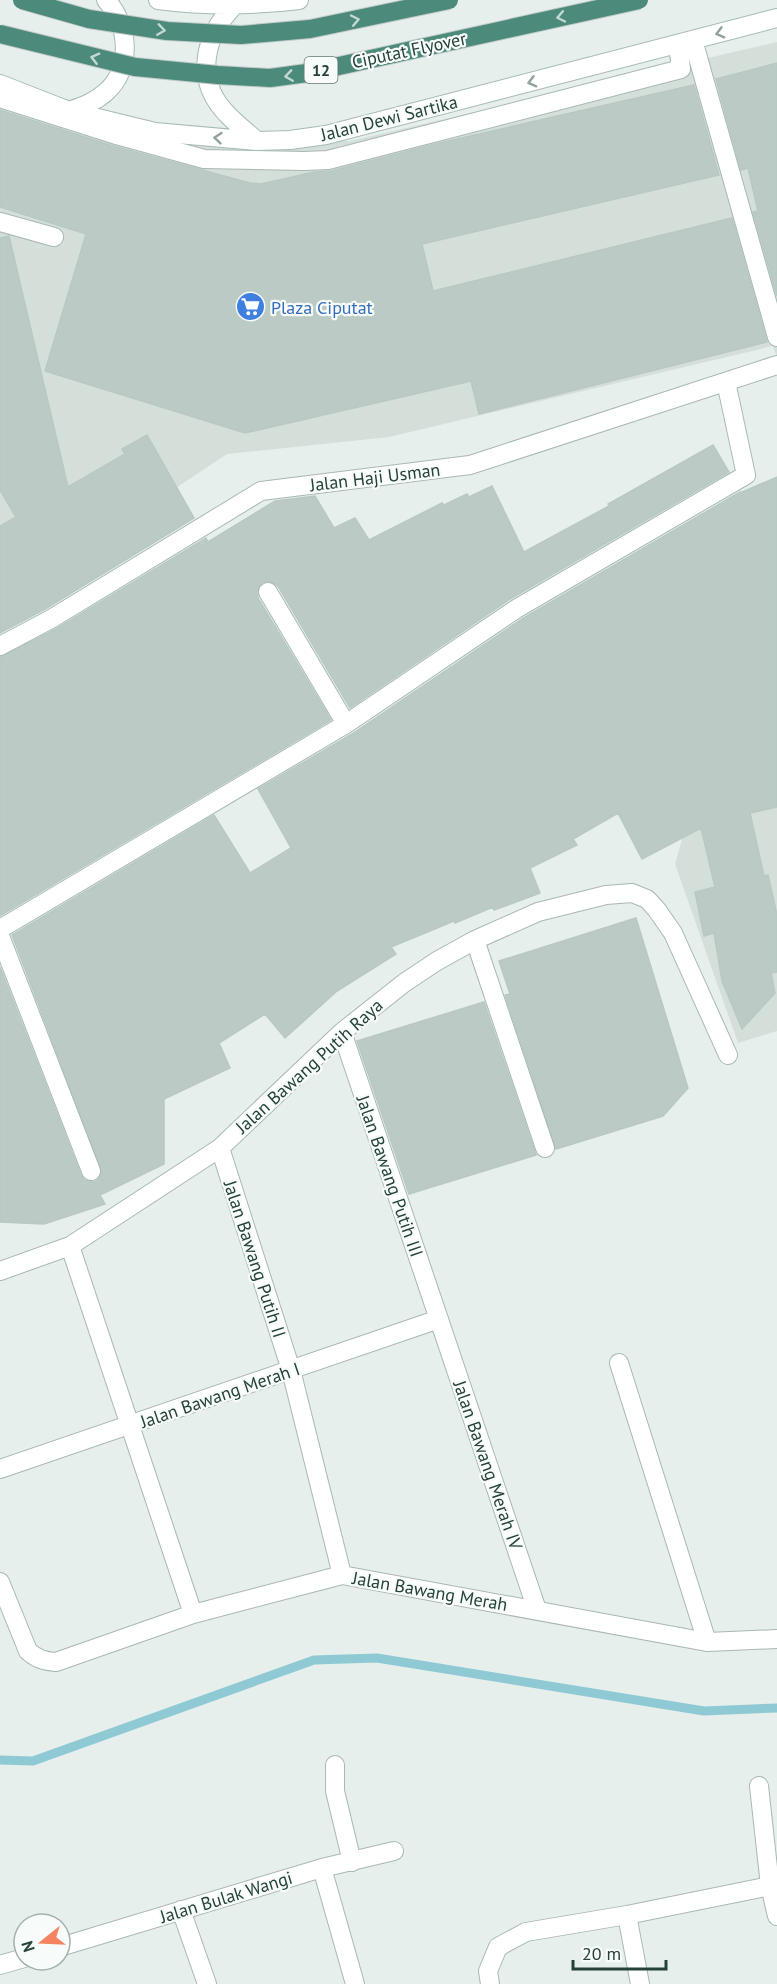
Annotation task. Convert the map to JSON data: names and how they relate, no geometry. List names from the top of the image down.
{
  "streets": {
    "highway": ["Ciputat Flyover", "12"],
    "street": [
      "Jalan Dewi Sartika",
      "Jalan Haji Usman",
      "Jalan Bawang Putih Raya",
      "Jalan Bawang Putih III",
      "Jalan Bawang Putih II",
      "Jalan Bawang Merah I",
      "Jalan Bawang Merah IV",
      "Jalan Bawang Merah",
      "Jalan Bulak Wangi"
    ]
  },
  "crossings": [
    ["Jalan Bawang Putih Raya", "Jalan Bawang Putih III"],
    ["Jalan Bawang Putih Raya", "Jalan Bawang Putih II"],
    ["Jalan Bawang Putih III", "Jalan Bawang Merah I"],
    ["Jalan Bawang Putih III", "Jalan Bawang Merah IV"],
    ["Jalan Bawang Putih II", "Jalan Bawang Merah I"],
    ["Jalan Bawang Putih II", "Jalan Bawang Merah"],
    ["Jalan Bawang Merah I", "Jalan Bawang Merah IV"],
    ["Jalan Bawang Merah IV", "Jalan Bawang Merah"]
  ],
  "places": {
    "supermarket": ["Plaza Ciputat"]
  },
  "scale_bar": "20 m",
  "north": "left"
}
